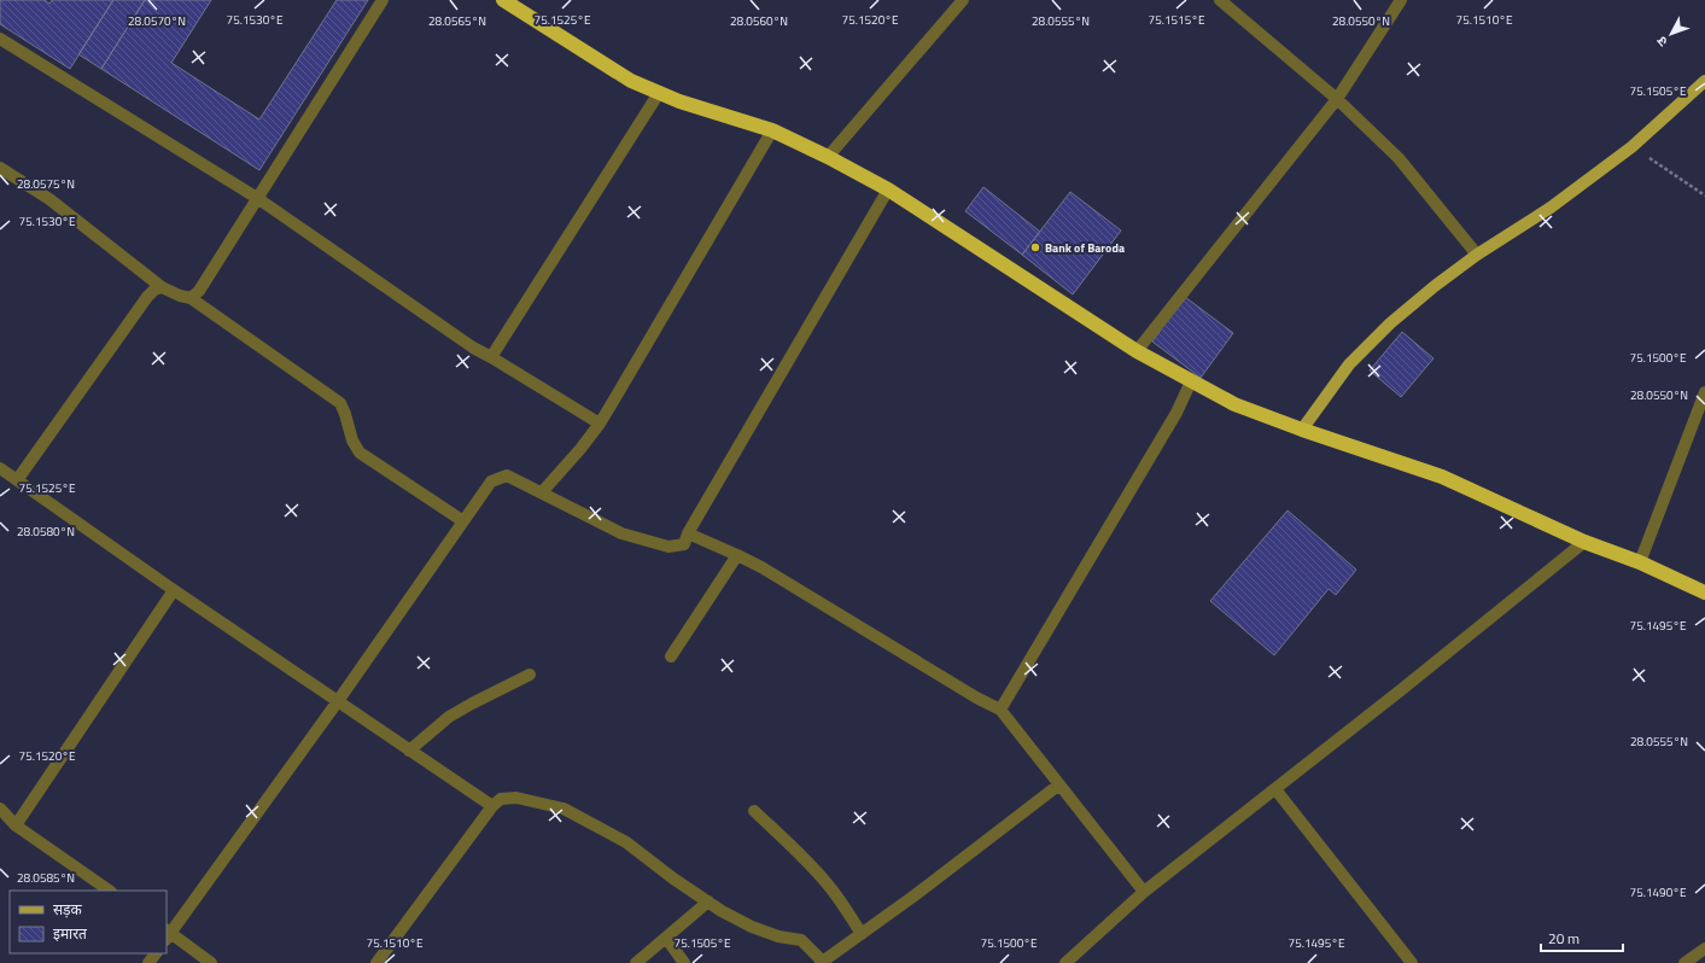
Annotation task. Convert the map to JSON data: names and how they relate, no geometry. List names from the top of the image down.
{
  "places": ["Bank of Baroda"],
  "legend": ["सड़क", "इमारत"],
  "scale_bar": "20 m",
  "north": "bottom left",
  "coordinates": [
    "75.1530°E",
    "75.1525°E",
    "75.1520°E",
    "75.1515°E",
    "75.1510°E",
    "28.0570°N",
    "28.0565°N",
    "28.0560°N",
    "28.0555°N",
    "28.0550°N",
    "75.1505°E",
    "28.0575°N",
    "75.1500°E",
    "28.0580°N",
    "75.1495°E",
    "28.0585°N",
    "75.1490°E"
  ]
}
